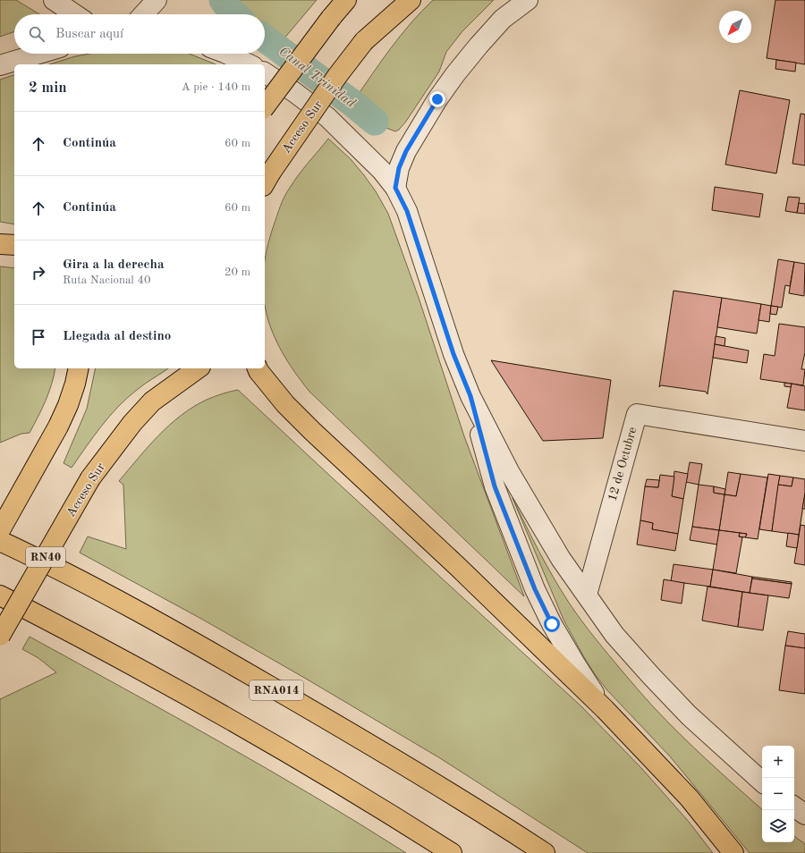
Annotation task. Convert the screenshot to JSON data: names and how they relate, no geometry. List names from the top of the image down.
{
  "streets": {
    "highway": ["Acceso Sur", "RN40", "RNA014"],
    "street": ["12 de Octubre"]
  },
  "water": ["Canal Trinidad"],
  "north": "bottom left",
  "page": {
    "search": "Buscar aquí",
    "heading": ["2 min", "A pie · 140 m"],
    "list": [
      ["Continúa", "60 m"],
      ["Continúa", "60 m"],
      ["Gira a la derecha", "Ruta Nacional 40", "20 m"],
      "Llegada al destino"
    ],
    "map_buttons": ["+", "−"]
  }
}
